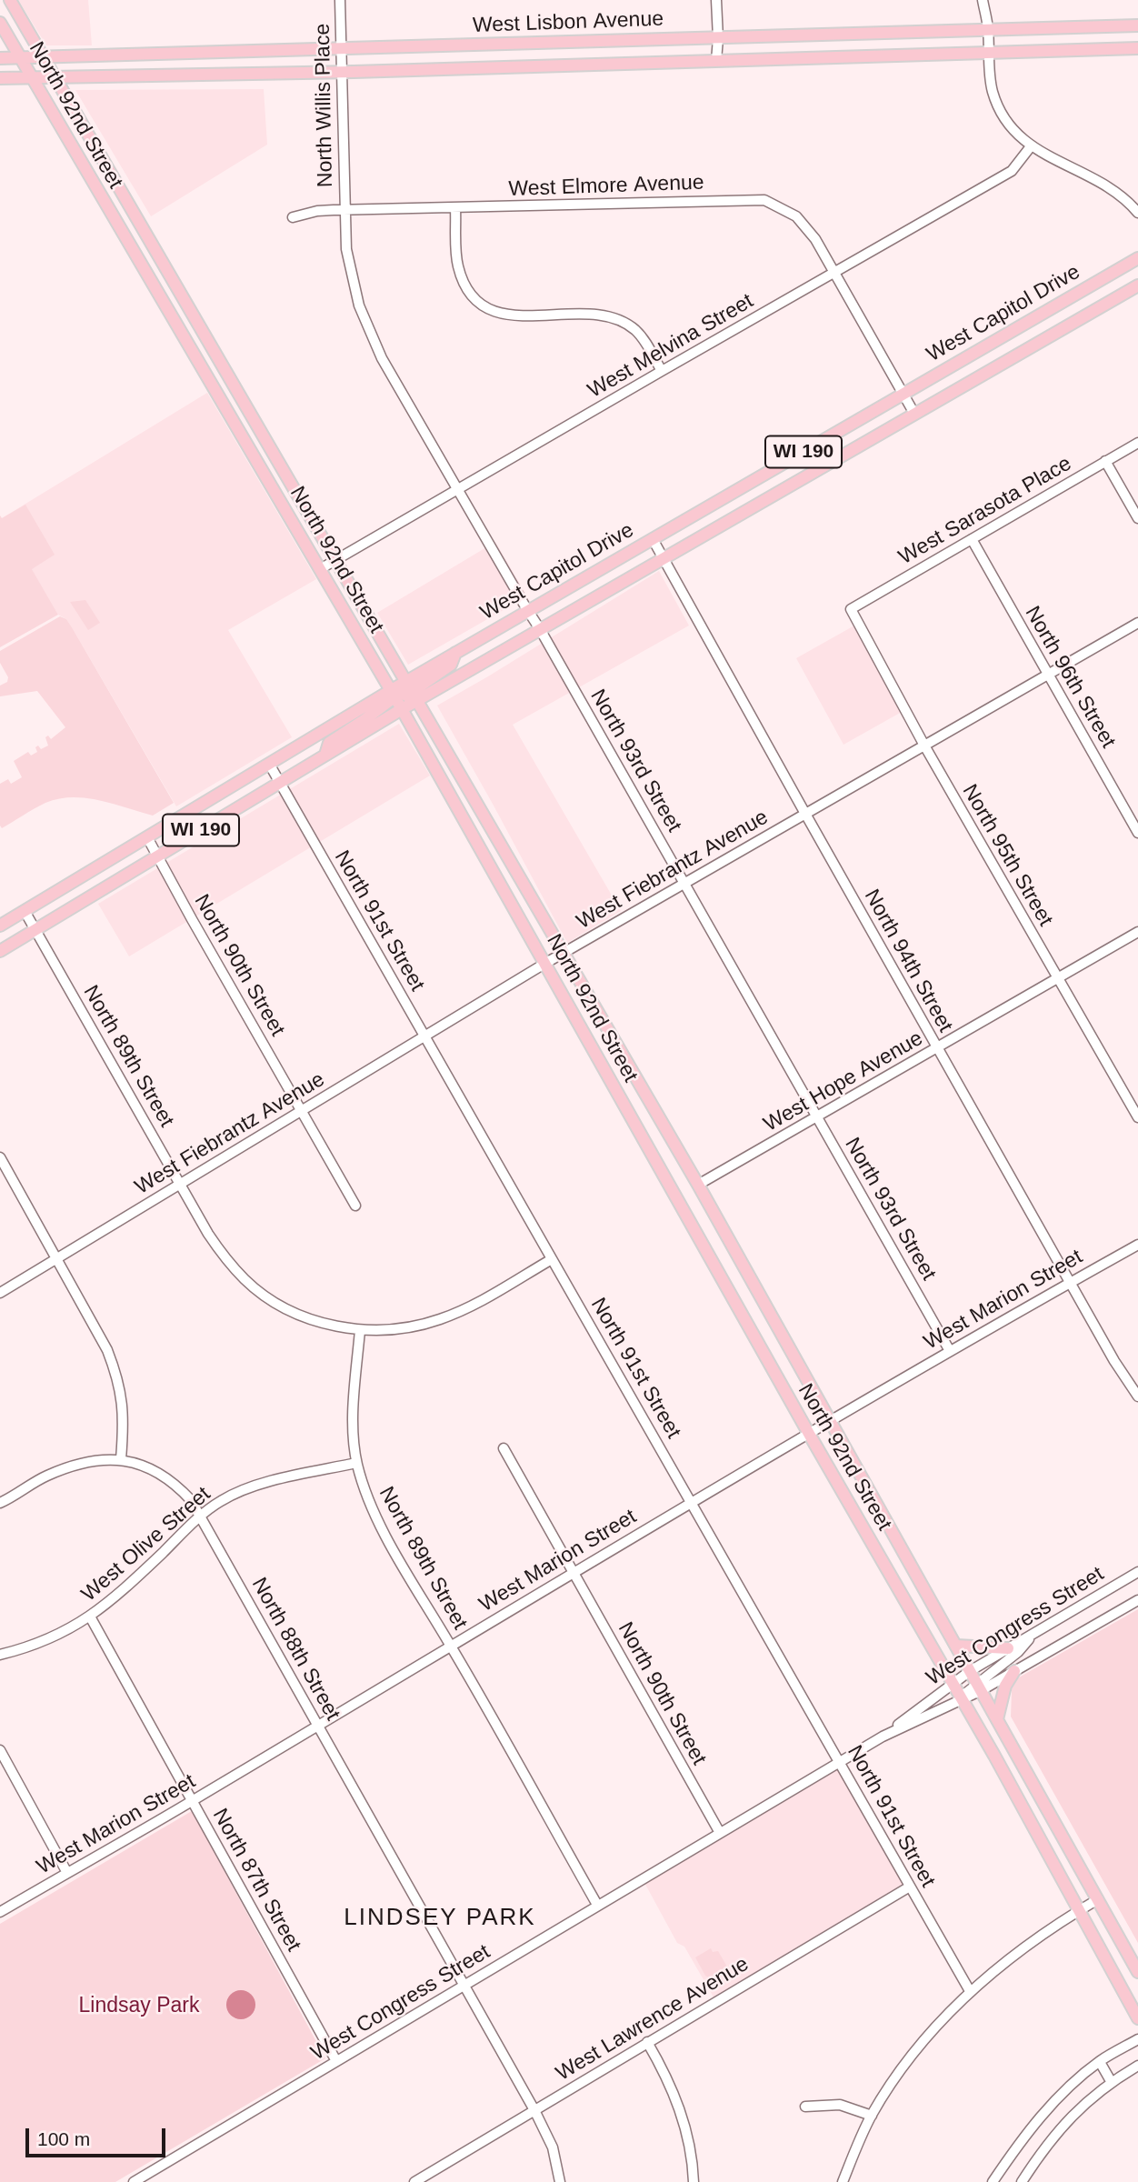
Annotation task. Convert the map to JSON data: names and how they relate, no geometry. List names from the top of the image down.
{
  "streets": {
    "main road": [
      "West Lisbon Avenue",
      "North 92nd Street",
      "West Capitol Drive",
      "WI 190"
    ],
    "street": [
      "North Willis Place",
      "West Elmore Avenue",
      "West Melvina Street",
      "West Sarasota Place",
      "North 96th Street",
      "North 93rd Street",
      "North 95th Street",
      "West Fiebrantz Avenue",
      "North 91st Street",
      "North 94th Street",
      "North 90th Street",
      "North 89th Street",
      "West Hope Avenue",
      "West Marion Street",
      "West Olive Street",
      "West Congress Street",
      "North 88th Street",
      "North 87th Street",
      "West Lawrence Avenue"
    ]
  },
  "crossings": [
    ["West Lisbon Avenue", "North Willis Place"],
    ["West Lisbon Avenue", "North 92nd Street"],
    ["North Willis Place", "West Elmore Avenue"],
    ["North Willis Place", "North 93rd Street"],
    ["North 92nd Street", "West Capitol Drive"],
    ["North 92nd Street", "West Melvina Street"],
    ["North 92nd Street", "West Fiebrantz Avenue"],
    ["North 92nd Street", "West Hope Avenue"],
    ["North 92nd Street", "West Marion Street"],
    ["North 92nd Street", "West Congress Street"],
    ["West Elmore Avenue", "West Melvina Street"],
    ["West Elmore Avenue", "North 93rd Street"],
    ["West Capitol Drive", "North 93rd Street"],
    ["West Capitol Drive", "North 91st Street"],
    ["West Capitol Drive", "North 94th Street"],
    ["West Capitol Drive", "North 90th Street"],
    ["West Capitol Drive", "North 89th Street"],
    ["West Melvina Street", "North 93rd Street"],
    ["West Sarasota Place", "North 96th Street"],
    ["West Sarasota Place", "North 95th Street"],
    ["North 96th Street", "West Fiebrantz Avenue"],
    ["North 93rd Street", "West Fiebrantz Avenue"],
    ["North 93rd Street", "West Hope Avenue"],
    ["North 93rd Street", "West Marion Street"],
    ["North 95th Street", "West Fiebrantz Avenue"],
    ["North 95th Street", "West Hope Avenue"],
    ["West Fiebrantz Avenue", "North 91st Street"],
    ["West Fiebrantz Avenue", "North 94th Street"],
    ["West Fiebrantz Avenue", "North 90th Street"],
    ["West Fiebrantz Avenue", "North 89th Street"],
    ["North 91st Street", "West Marion Street"],
    ["North 91st Street", "West Congress Street"],
    ["North 91st Street", "West Lawrence Avenue"],
    ["North 94th Street", "West Hope Avenue"],
    ["North 94th Street", "West Marion Street"],
    ["North 90th Street", "West Marion Street"],
    ["North 90th Street", "West Congress Street"],
    ["North 89th Street", "West Marion Street"],
    ["North 89th Street", "West Olive Street"],
    ["North 89th Street", "West Congress Street"],
    ["West Marion Street", "North 88th Street"],
    ["West Marion Street", "North 87th Street"],
    ["West Olive Street", "North 88th Street"],
    ["West Olive Street", "North 87th Street"],
    ["West Congress Street", "North 88th Street"],
    ["West Congress Street", "North 87th Street"],
    ["North 88th Street", "West Lawrence Avenue"]
  ],
  "districts": ["LINDSEY PARK"],
  "parks": ["Lindsay Park"],
  "scale_bar": "100 m"
}
